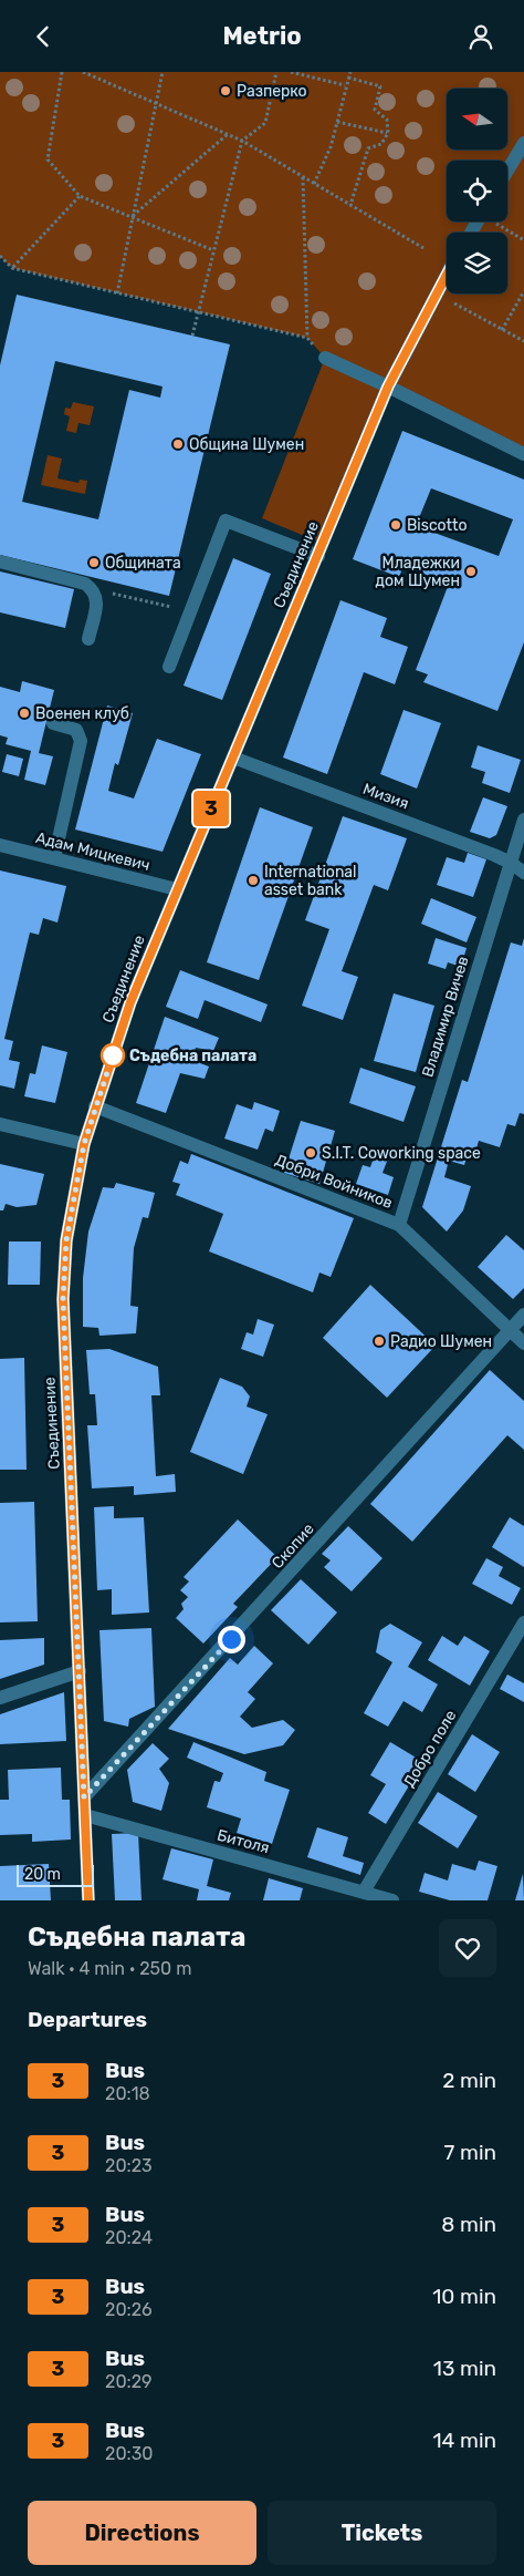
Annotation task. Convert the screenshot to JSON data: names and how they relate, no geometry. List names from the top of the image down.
{
  "streets": {
    "street": [
      "Съединение",
      "Мизия",
      "Адам Мицкевич",
      "Владимир Вичев",
      "Добри Войников",
      "Скопие",
      "Добро поле",
      "Битоля"
    ]
  },
  "crossings": [
    ["Съединение", "Мизия"],
    ["Съединение", "Адам Мицкевич"],
    ["Съединение", "Добри Войников"],
    ["Съединение", "Скопие"],
    ["Съединение", "Битоля"],
    ["Мизия", "Владимир Вичев"],
    ["Владимир Вичев", "Добри Войников"],
    ["Добри Войников", "Скопие"],
    ["Добро поле", "Битоля"]
  ],
  "places": [
    "Разперко",
    "Община Шумен",
    "Biscotto",
    "Общината",
    "Младежки дом Шумен",
    "Военен клуб",
    "International asset bank",
    "Съдебна палата",
    "S.I.T. Coworking space",
    "Радио Шумен"
  ],
  "lines": ["bus line 3"],
  "scale_bar": "20 m",
  "north": "left",
  "page": {
    "header": "Metrio",
    "on_map": "3",
    "scale": "20 m",
    "heading": [
      ["Съдебна палата", "Walk · 4 min · 250 m"],
      "Departures"
    ],
    "list": [
      {
        "mark": "3",
        "name": "Bus",
        "note": "20:18",
        "value": "2 min"
      },
      {
        "mark": "3",
        "name": "Bus",
        "note": "20:23",
        "value": "7 min"
      },
      {
        "mark": "3",
        "name": "Bus",
        "note": "20:24",
        "value": "8 min"
      },
      {
        "mark": "3",
        "name": "Bus",
        "note": "20:26",
        "value": "10 min"
      },
      {
        "mark": "3",
        "name": "Bus",
        "note": "20:29",
        "value": "13 min"
      },
      {
        "mark": "3",
        "name": "Bus",
        "note": "20:30",
        "value": "14 min"
      }
    ],
    "buttons": ["Directions", "Tickets"]
  }
}
